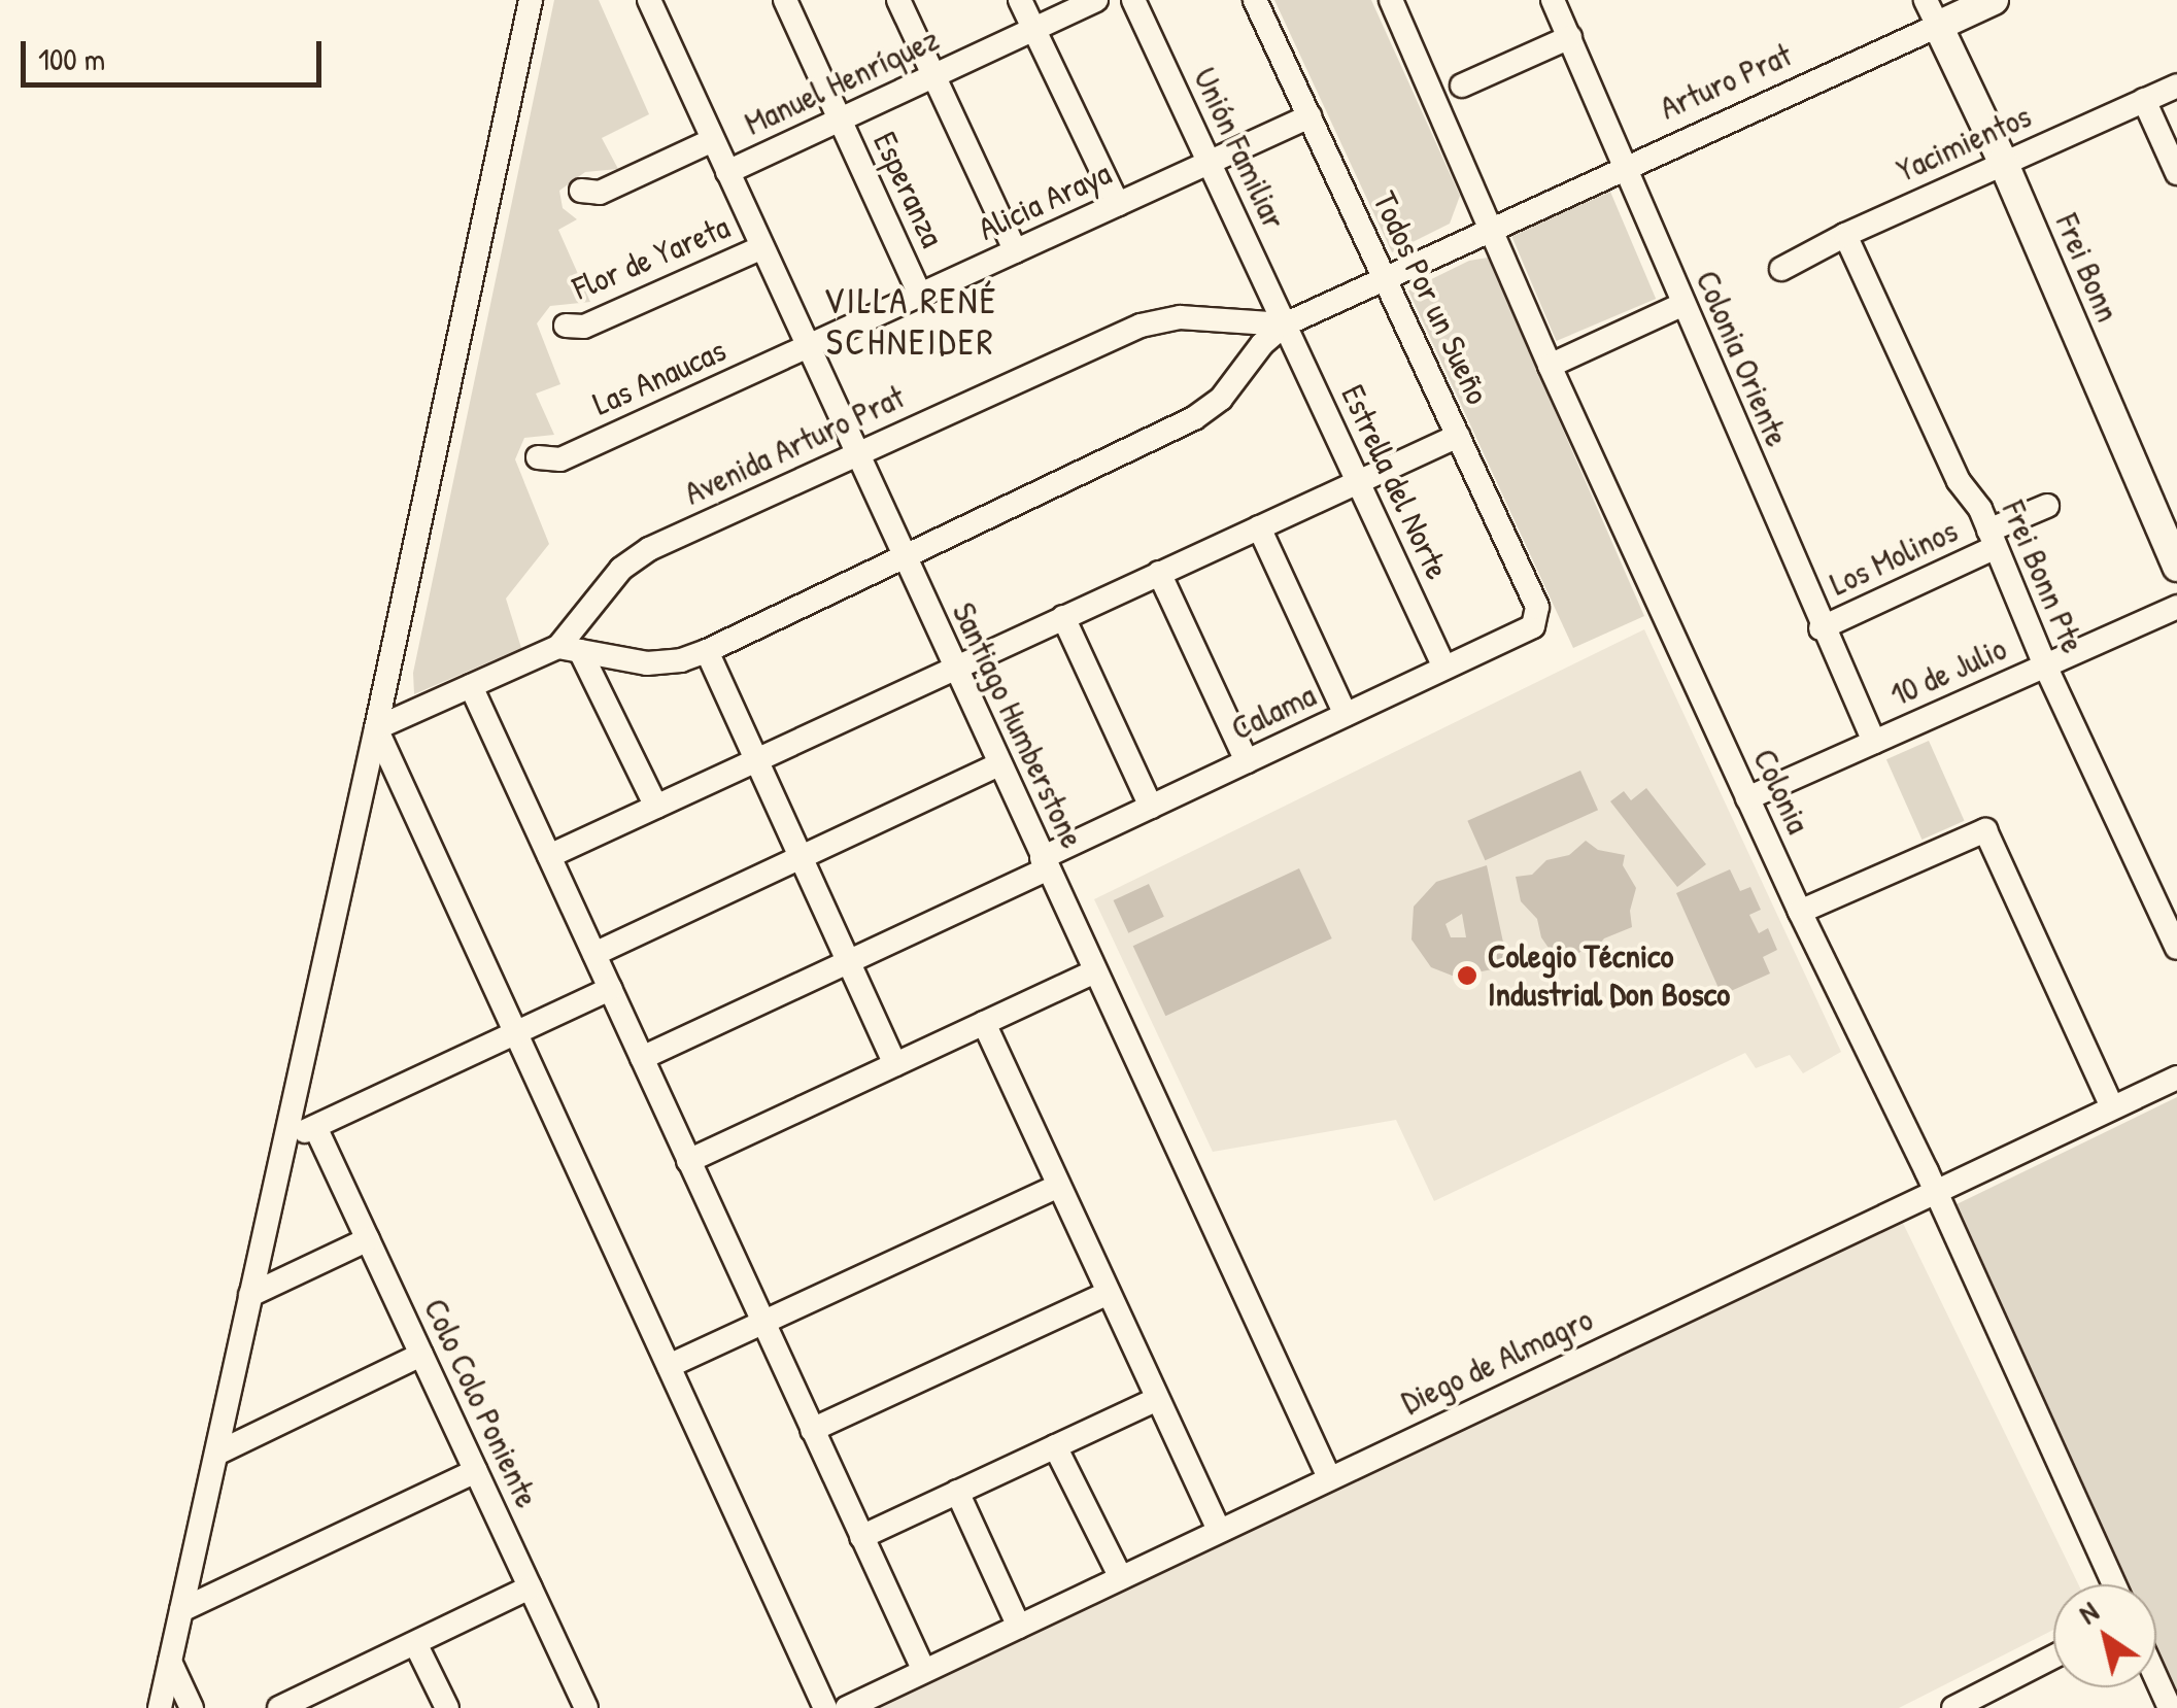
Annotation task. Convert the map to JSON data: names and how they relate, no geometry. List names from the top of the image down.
{
  "streets": {
    "main road": ["Arturo Prat", "Frei Bonn"],
    "street": [
      "Manuel Henríquez",
      "Yacimientos",
      "Unión Familiar",
      "Esperanza",
      "Alicia Araya",
      "Flor de Yareta",
      "Todos Por un Sueño",
      "Colonia Oriente",
      "Las Anaucas",
      "Avenida Arturo Prat",
      "Estrella del Norte",
      "Los Molinos",
      "Frei Bonn Pte",
      "10 de Julio",
      "Calama",
      "Santiago Humberstone",
      "Colonia",
      "Diego de Almagro",
      "Colo Colo Poniente"
    ]
  },
  "crossings": [
    ["Manuel Henríquez", "Esperanza"],
    ["Manuel Henríquez", "Santiago Humberstone"],
    ["Arturo Prat", "Frei Bonn"],
    ["Arturo Prat", "Colonia Oriente"],
    ["Arturo Prat", "Colonia"],
    ["Yacimientos", "Frei Bonn"],
    ["Yacimientos", "Frei Bonn Pte"],
    ["Unión Familiar", "Alicia Araya"],
    ["Unión Familiar", "Avenida Arturo Prat"],
    ["Unión Familiar", "Estrella del Norte"],
    ["Esperanza", "Alicia Araya"],
    ["Alicia Araya", "Todos Por un Sueño"],
    ["Alicia Araya", "Las Anaucas"],
    ["Alicia Araya", "Santiago Humberstone"],
    ["Flor de Yareta", "Santiago Humberstone"],
    ["Todos Por un Sueño", "Calama"],
    ["Colonia Oriente", "Los Molinos"],
    ["Colonia Oriente", "10 de Julio"],
    ["Las Anaucas", "Santiago Humberstone"],
    ["Avenida Arturo Prat", "Estrella del Norte"],
    ["Avenida Arturo Prat", "Santiago Humberstone"],
    ["Estrella del Norte", "Calama"],
    ["Los Molinos", "Frei Bonn Pte"],
    ["Frei Bonn Pte", "10 de Julio"],
    ["10 de Julio", "Colonia"],
    ["Calama", "Santiago Humberstone"],
    ["Santiago Humberstone", "Diego de Almagro"],
    ["Colonia", "Diego de Almagro"]
  ],
  "districts": ["VILLA RENÉ SCHNEIDER"],
  "places": ["Colegio Técnico Industrial Don Bosco"],
  "scale_bar": "100 m",
  "north": "top left"
}
